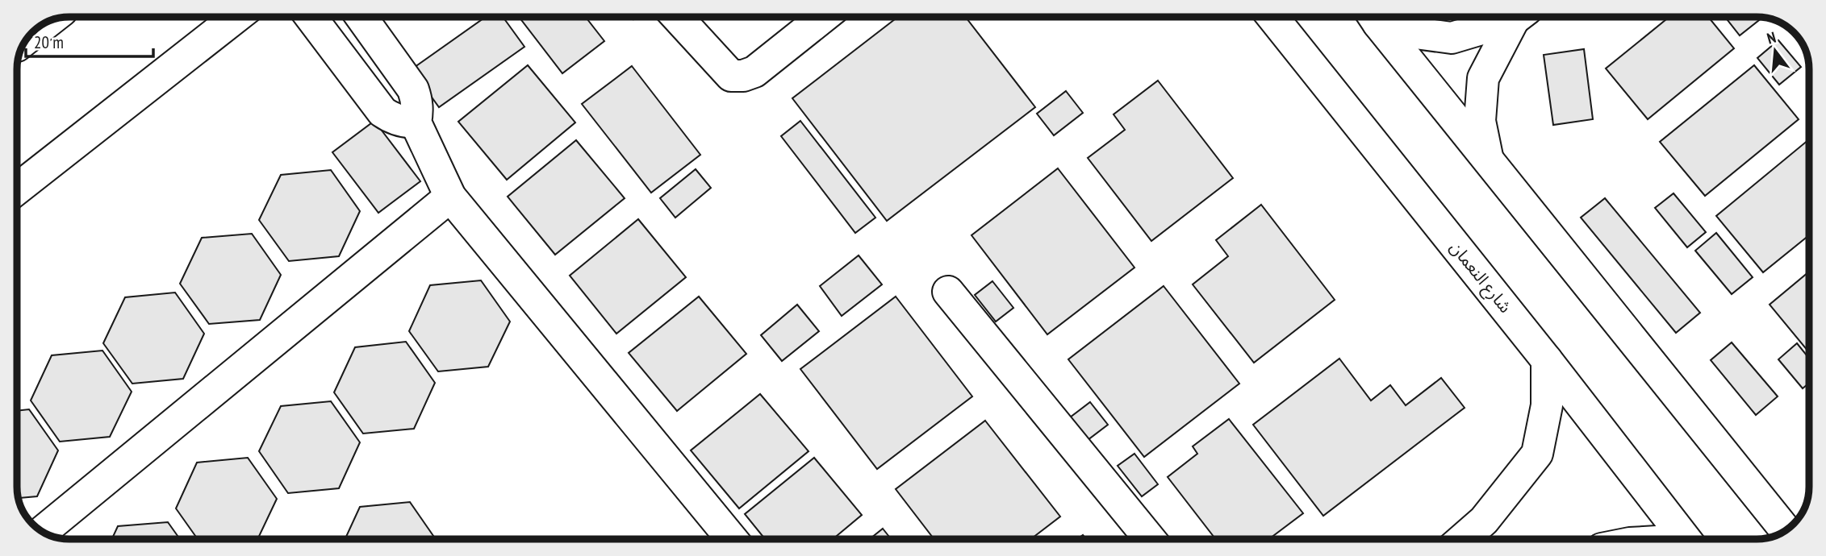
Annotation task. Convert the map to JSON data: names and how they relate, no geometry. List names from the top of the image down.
{
  "streets": {
    "street": ["شارع النعمان"]
  },
  "scale_bar": "20 m",
  "north": "top"
}
